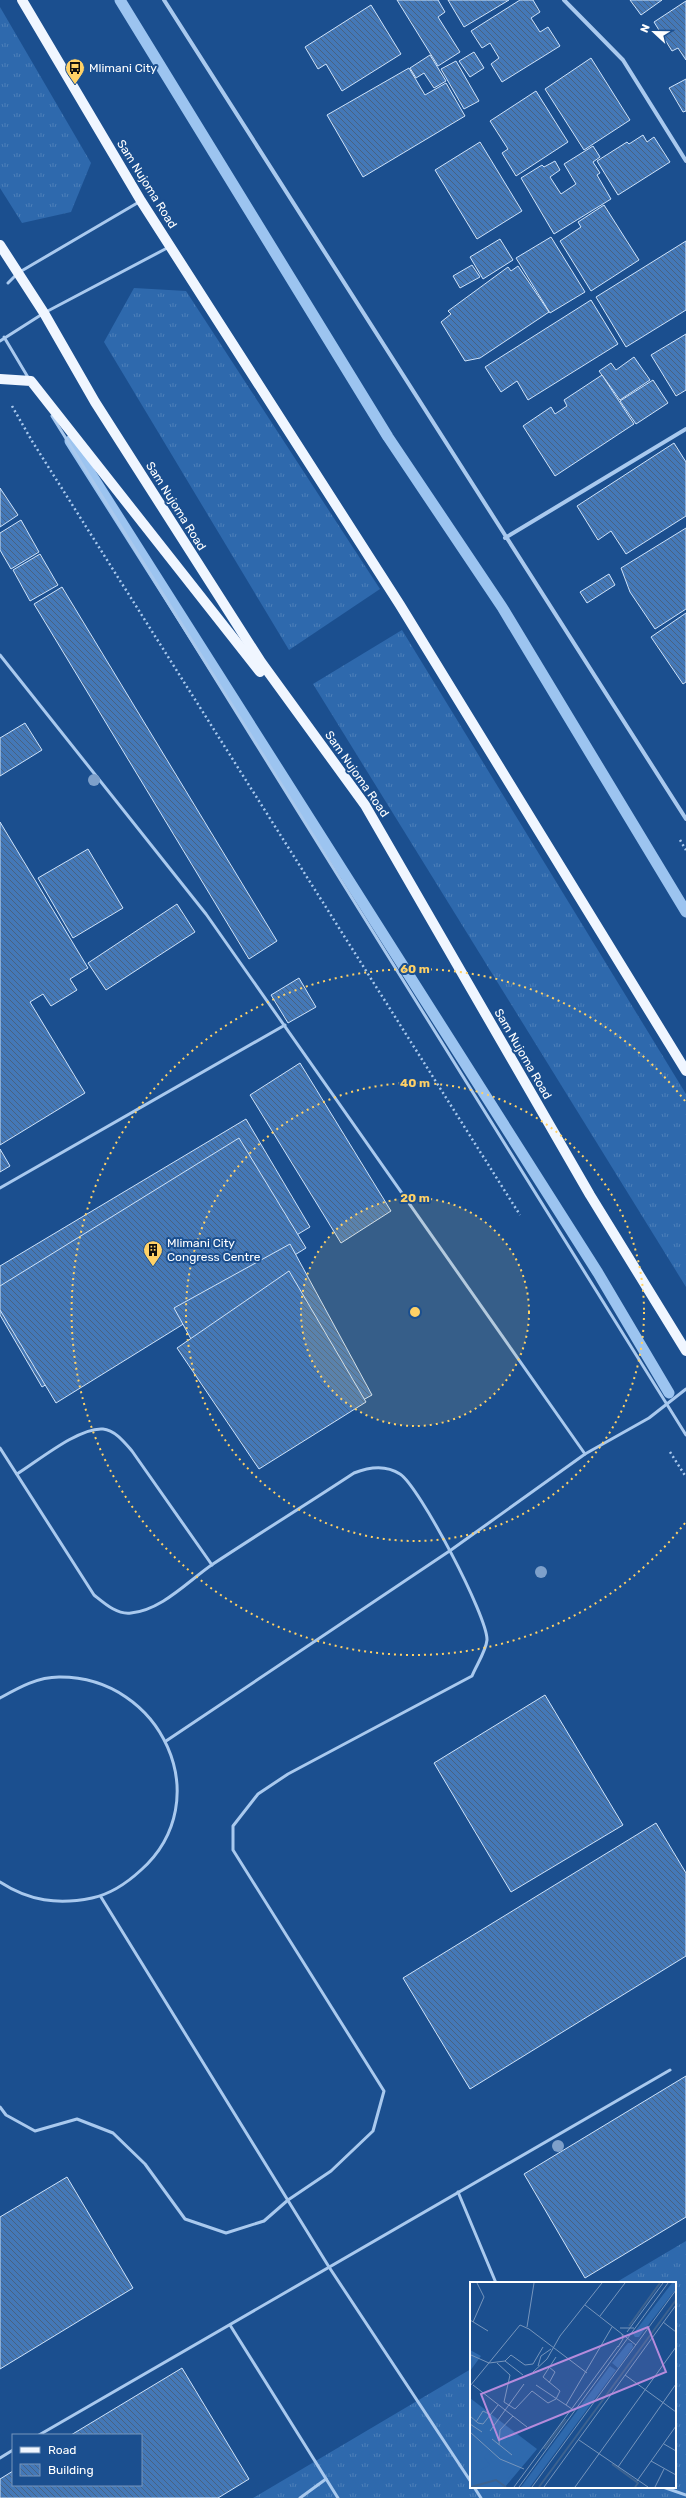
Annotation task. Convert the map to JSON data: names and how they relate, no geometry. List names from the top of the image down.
{
  "streets": {
    "main road": ["Sam Nujoma Road"]
  },
  "places": {
    "bus stop": ["Mlimani City"],
    "building": ["Mlimani City Congress Centre"]
  },
  "legend": ["Road", "Building"],
  "north": "left",
  "rings": ["60 m", "40 m", "20 m"]
}
